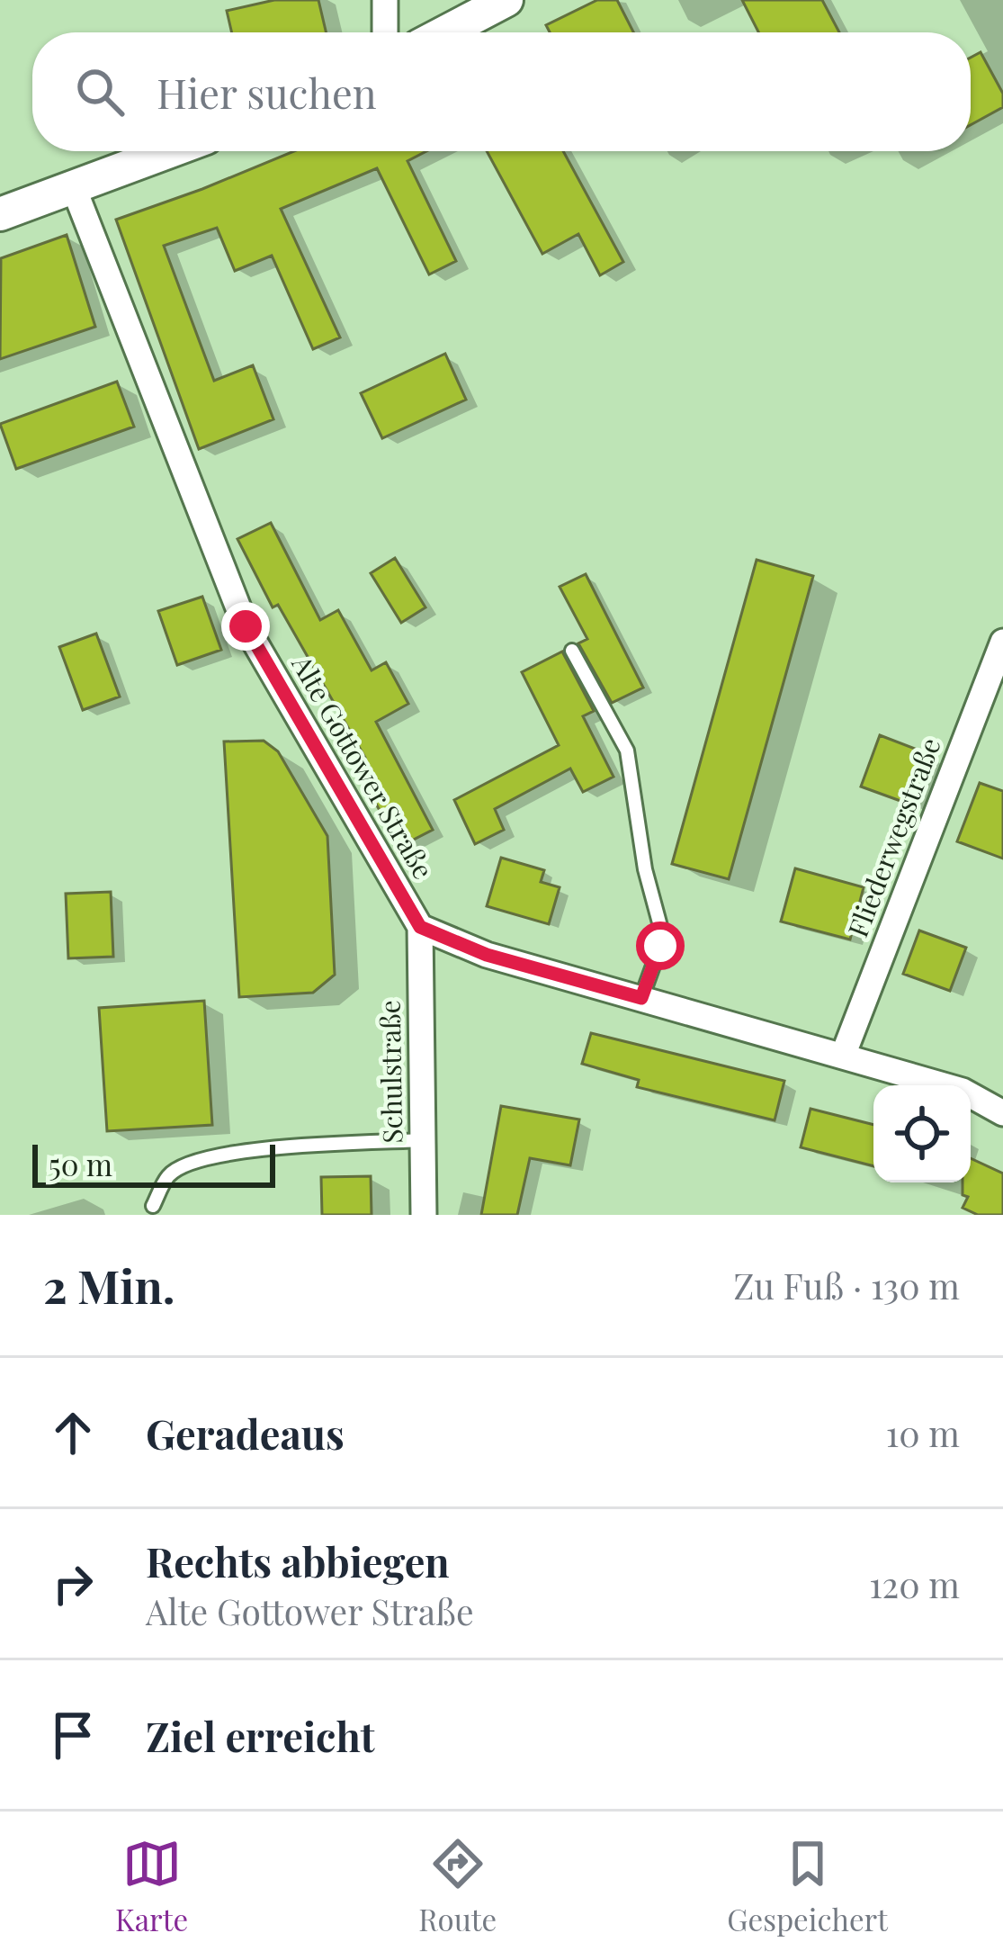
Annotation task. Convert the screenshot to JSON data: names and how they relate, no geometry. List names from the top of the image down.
{
  "streets": {
    "street": ["Alte Gottower Straße", "Fliederwegstraße", "Schulstraße"]
  },
  "crossings": [
    ["Alte Gottower Straße", "Schulstraße"]
  ],
  "scale_bar": "50 m",
  "page": {
    "search": "Hier suchen",
    "scale": "50 m",
    "heading": ["2 Min.", "Zu Fuß · 130 m"],
    "list": [
      ["Geradeaus", "10 m"],
      ["Rechts abbiegen", "Alte Gottower Straße", "120 m"],
      "Ziel erreicht"
    ],
    "nav": ["Karte", "Route", "Gespeichert"]
  }
}
